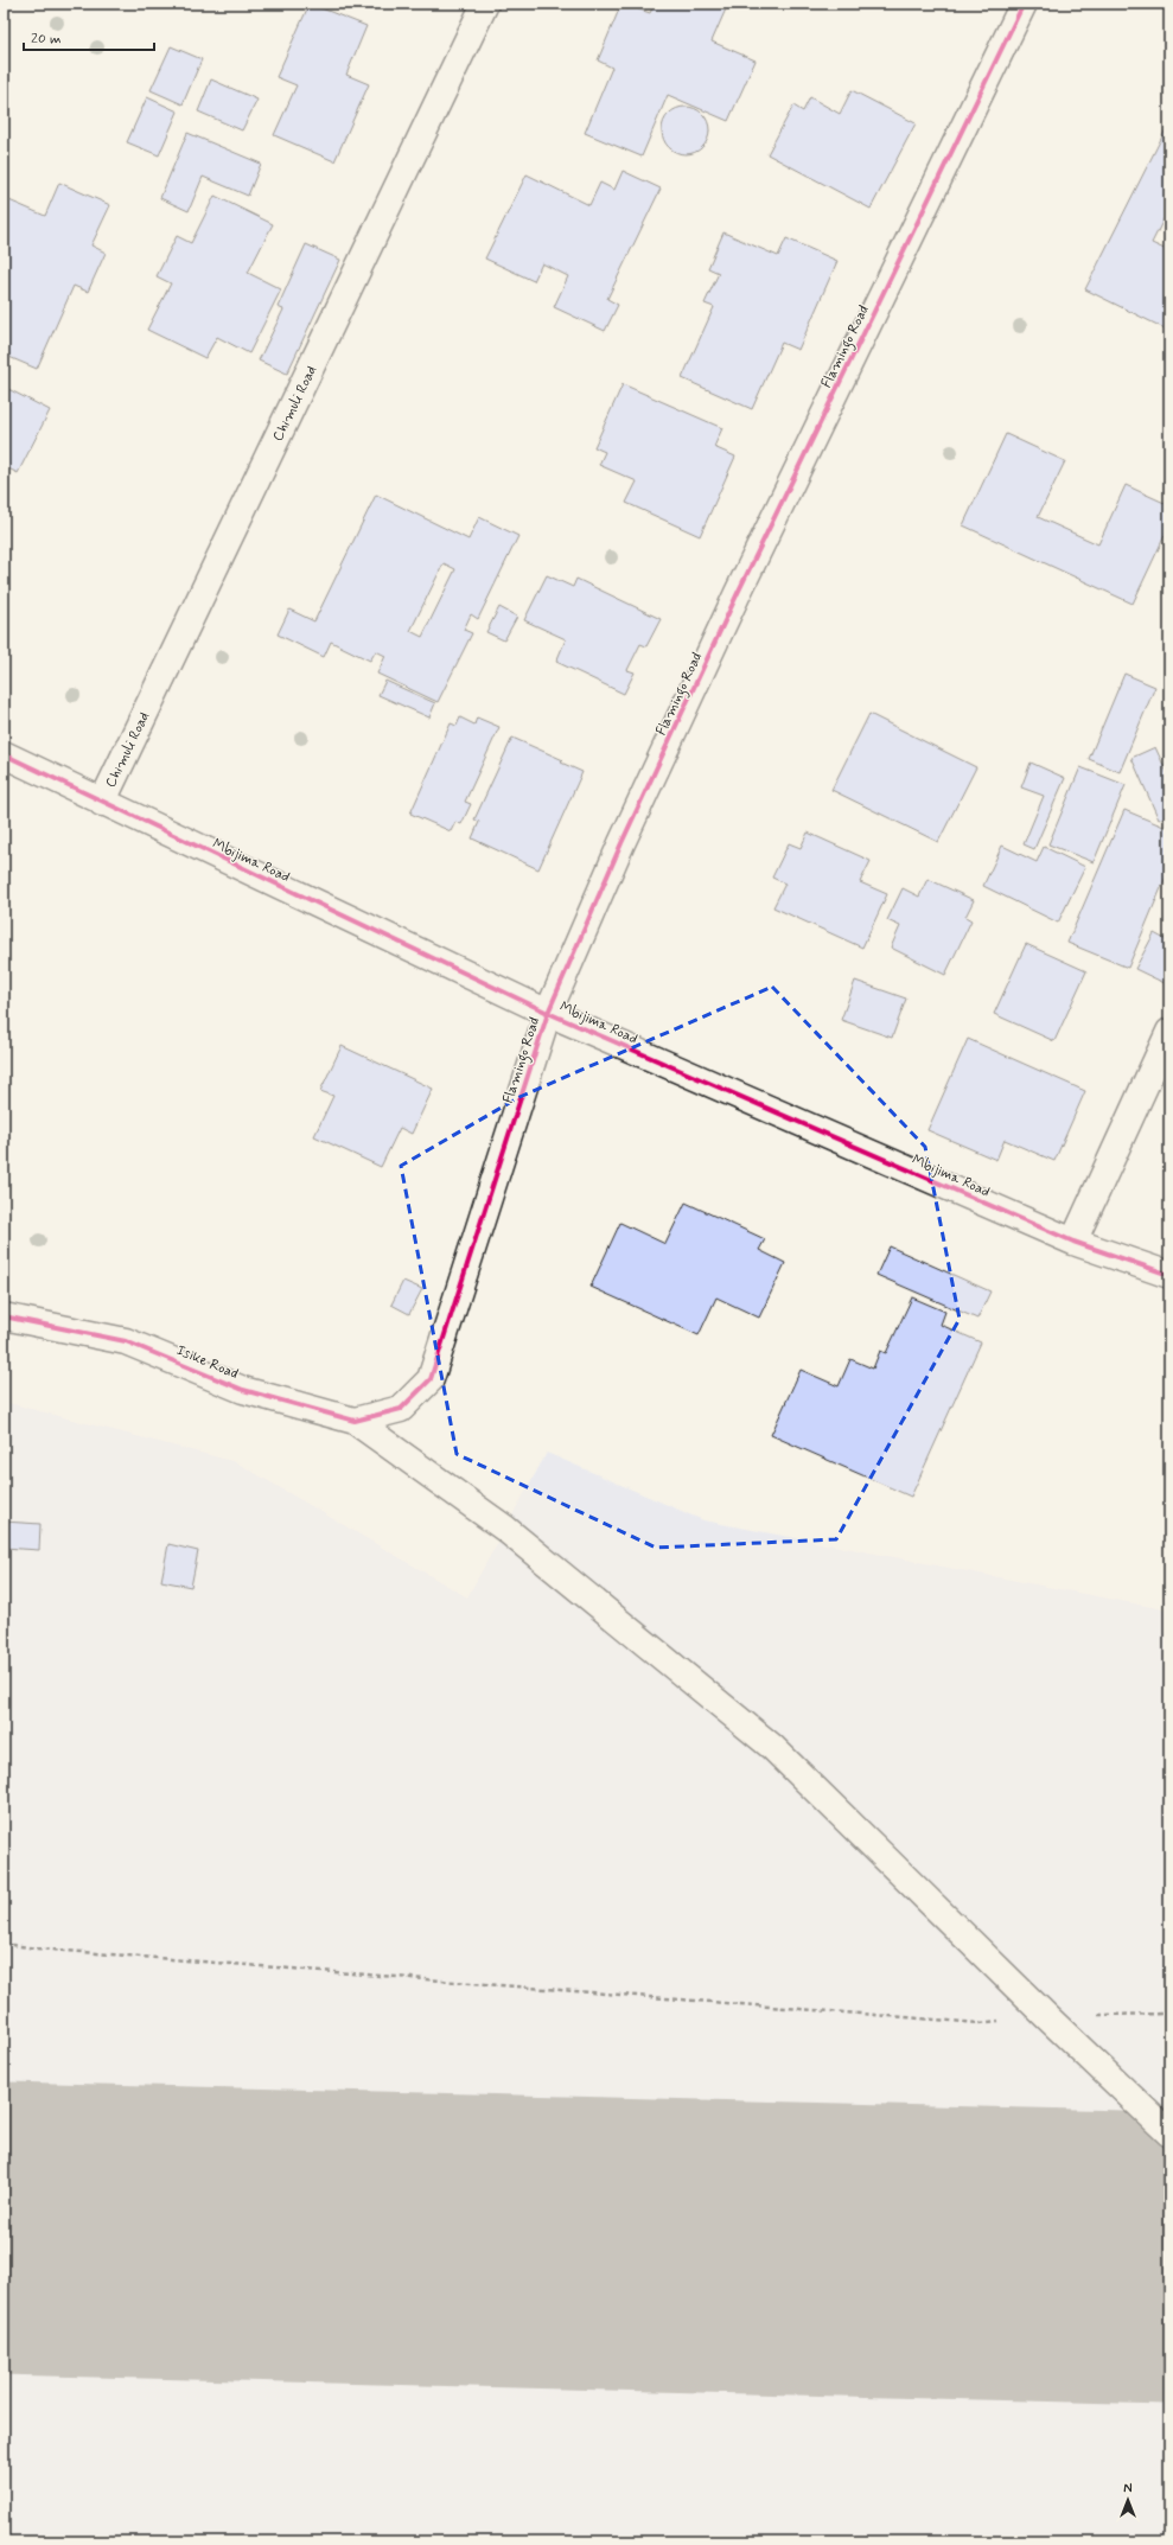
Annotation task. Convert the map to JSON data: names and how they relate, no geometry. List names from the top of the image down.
{
  "streets": {
    "street": [
      "Flamingo Road",
      "Chimuli Road",
      "Mbijima Road",
      "Isike Road"
    ]
  },
  "crossings": [
    ["Flamingo Road", "Mbijima Road"],
    ["Flamingo Road", "Isike Road"],
    ["Chimuli Road", "Mbijima Road"]
  ],
  "scale_bar": "20 m",
  "north": "top"
}
